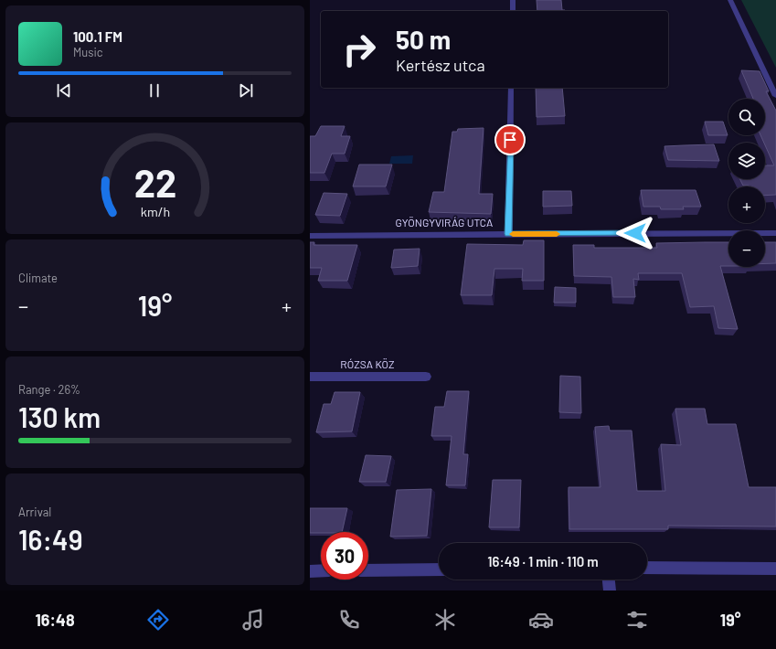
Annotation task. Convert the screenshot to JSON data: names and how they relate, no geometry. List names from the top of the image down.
{
  "streets": {
    "street": ["GYÖNGYVIRÁG UTCA", "RÓZSA KÖZ"]
  },
  "page": {
    "turn": ["50 m", "Kertész utca"],
    "song": ["100.1 FM", "Music"],
    "map_buttons": ["+", "−"],
    "tile": [
      "Climate",
      ["Range · 26%", "130 km"],
      ["Arrival", "16:49"]
    ],
    "heat": ["−", "19°", "+"],
    "limit": "30",
    "trip": "16:49 · 1 min · 110 m",
    "tabs": ["16:48", "19°"],
    "gauge": ["22", "km/h"]
  }
}
